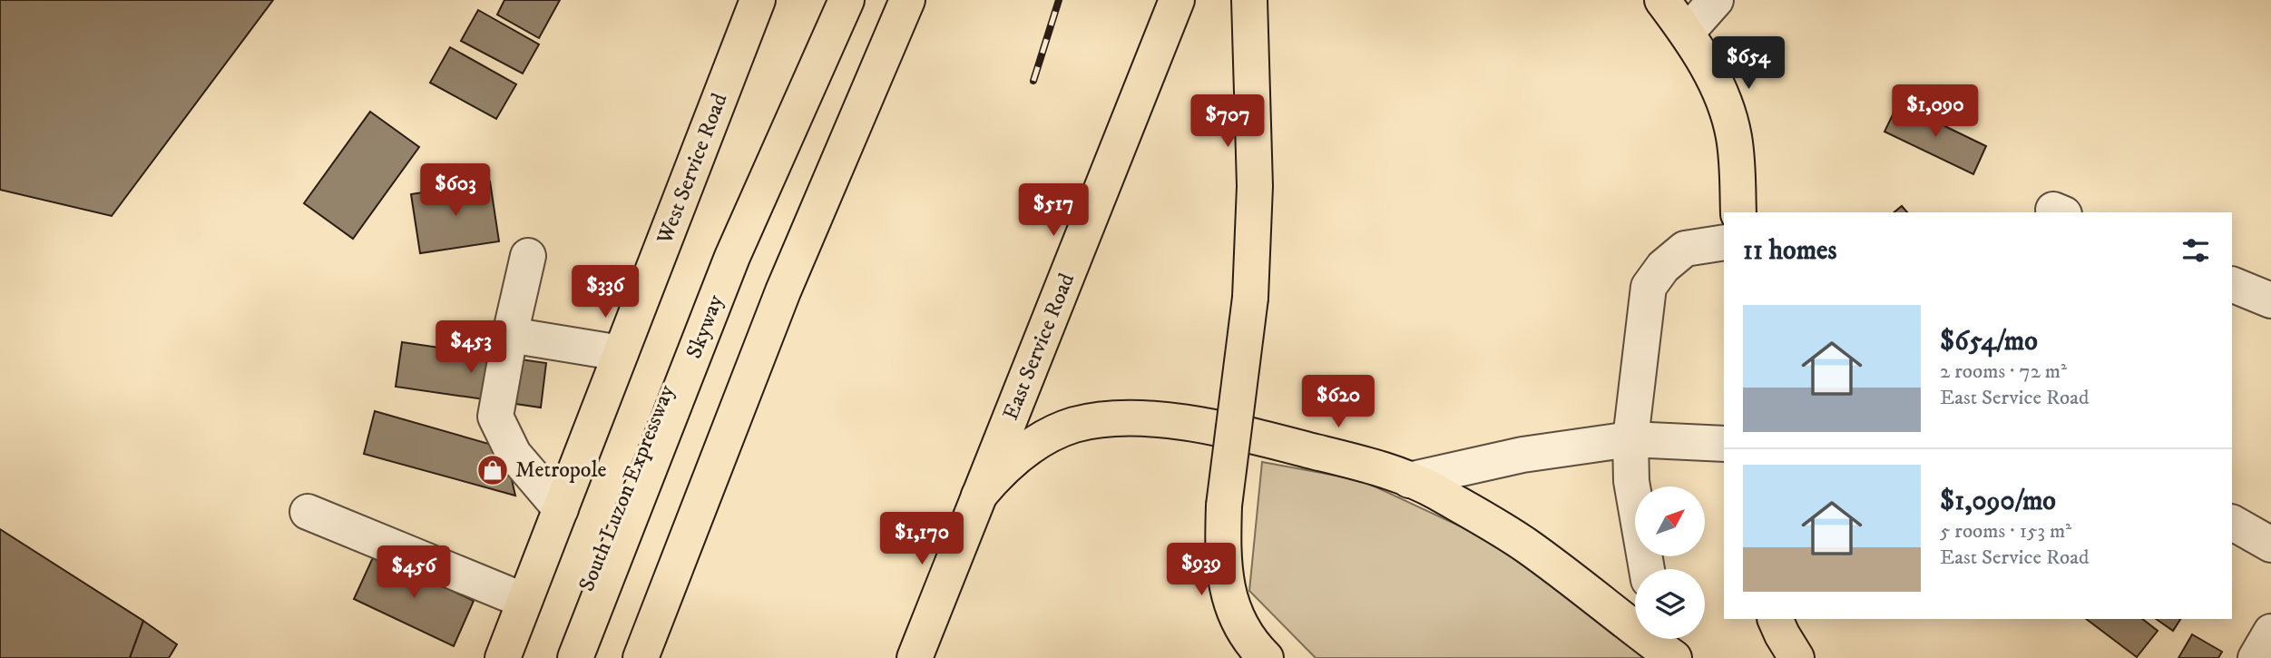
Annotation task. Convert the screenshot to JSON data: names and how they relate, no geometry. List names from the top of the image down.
{
  "streets": {
    "main road": [
      "West Service Road",
      "Skyway",
      "East Service Road",
      "South Luzon Expressway"
    ]
  },
  "places": {
    "shop": ["Metropole"]
  },
  "north": "top right",
  "page": {
    "price": [
      "$654",
      "$1,090",
      "$707",
      "$603",
      "$517",
      "$336",
      "$453",
      "$620",
      "$1,170",
      "$939",
      "$456"
    ],
    "heading": "11 homes",
    "list": [
      {
        "name": "$654/mo",
        "note": "2 rooms · 72 m² · East Service Road"
      },
      {
        "name": "$1,090/mo",
        "note": "5 rooms · 153 m² · East Service Road"
      }
    ]
  }
}
